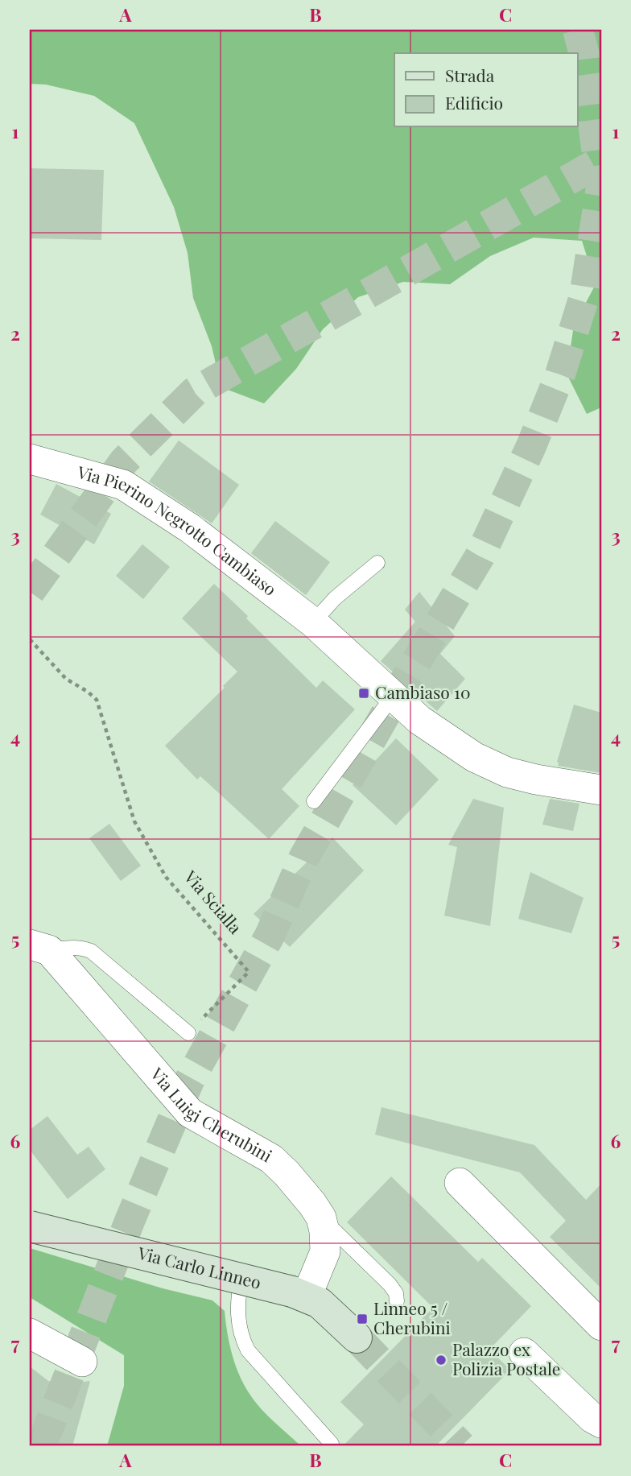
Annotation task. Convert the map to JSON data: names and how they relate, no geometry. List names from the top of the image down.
{
  "streets": {
    "street": ["Via Pierino Negrotto Cambiaso", "Via Luigi Cherubini", "Via Carlo Linneo"],
    "path": ["Via Scialla"]
  },
  "crossings": [
    ["Via Luigi Cherubini", "Via Carlo Linneo"]
  ],
  "places": {
    "transit": ["Cambiaso 10", "Linneo 5 / Cherubini"],
    "other": ["Palazzo ex Polizia Postale"]
  },
  "legend": ["Strada", "Edificio"],
  "grid": {
    "columns": ["A", "B", "C"],
    "rows": [
      "1",
      "2",
      "3",
      "4",
      "5",
      "6",
      "7"
    ]
  }
}
